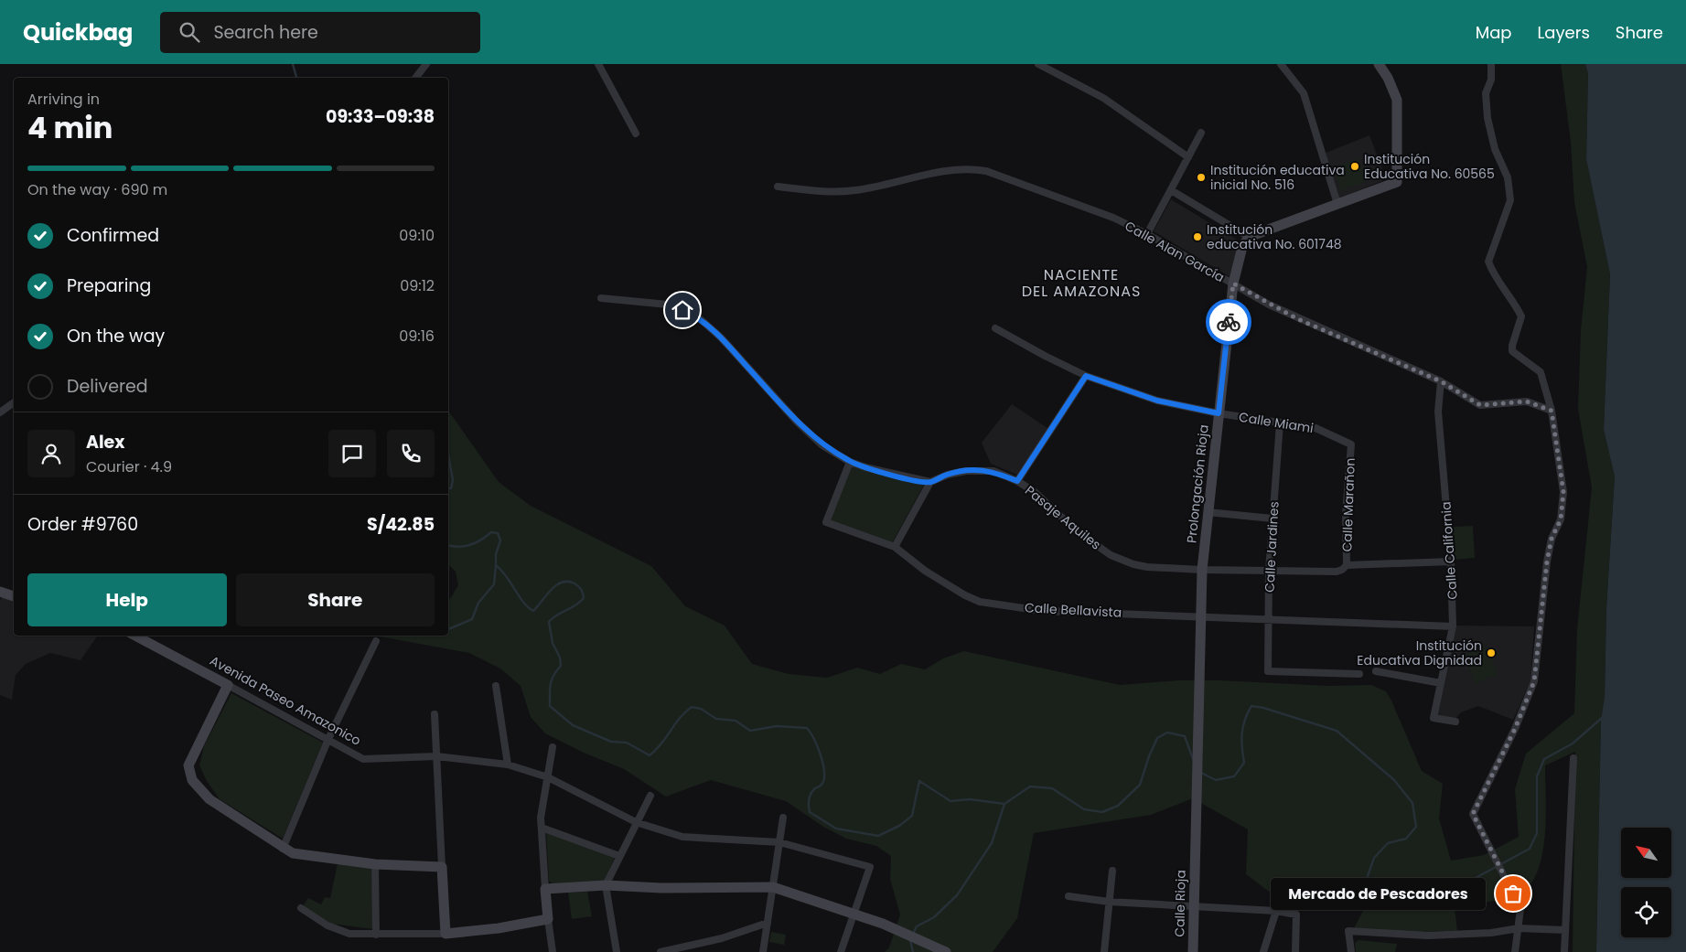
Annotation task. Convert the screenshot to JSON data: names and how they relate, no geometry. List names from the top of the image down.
{
  "streets": {
    "street": [
      "Calle Alan García",
      "Calle Miami",
      "Prolongación Rioja",
      "Calle Marañon",
      "Pasaje Aquiles",
      "Calle Jardines",
      "Calle California",
      "Calle Bellavista",
      "Avenida Paseo Amazonico",
      "Calle Rioja"
    ]
  },
  "crossings": [
    ["Calle Alan García", "Prolongación Rioja"],
    ["Calle Alan García", "Calle California"],
    ["Calle Miami", "Prolongación Rioja"],
    ["Calle Miami", "Calle Marañon"],
    ["Calle Miami", "Calle Jardines"],
    ["Prolongación Rioja", "Pasaje Aquiles"],
    ["Prolongación Rioja", "Calle Bellavista"],
    ["Prolongación Rioja", "Calle Rioja"],
    ["Calle Marañon", "Pasaje Aquiles"],
    ["Pasaje Aquiles", "Calle Jardines"],
    ["Pasaje Aquiles", "Calle California"],
    ["Calle Jardines", "Calle Bellavista"],
    ["Calle California", "Calle Bellavista"]
  ],
  "districts": ["NACIENTE DEL AMAZONAS"],
  "places": [
    "Institución Educativa No. 60565",
    "Institución educativa inicial No. 516",
    "Institución educativa No. 601748",
    "Institución Educativa Dignidad",
    "Mercado de Pescadores"
  ],
  "north": "top left",
  "page": {
    "header": "Quickbag",
    "search": "Search here",
    "nav": ["Map", "Layers", "Share"],
    "heading": ["4 min", "Arriving in", "09:33–09:38"],
    "panel": [
      "Alex",
      "Courier · 4.9",
      "Order #9760",
      "S/42.85"
    ],
    "bar": "On the way · 690 m",
    "list": [
      ["Confirmed", "09:10"],
      ["Preparing", "09:12"],
      ["On the way", "09:16"],
      "Delivered"
    ],
    "buttons": ["Help", "Share"],
    "bubble": "Mercado de Pescadores"
  }
}
